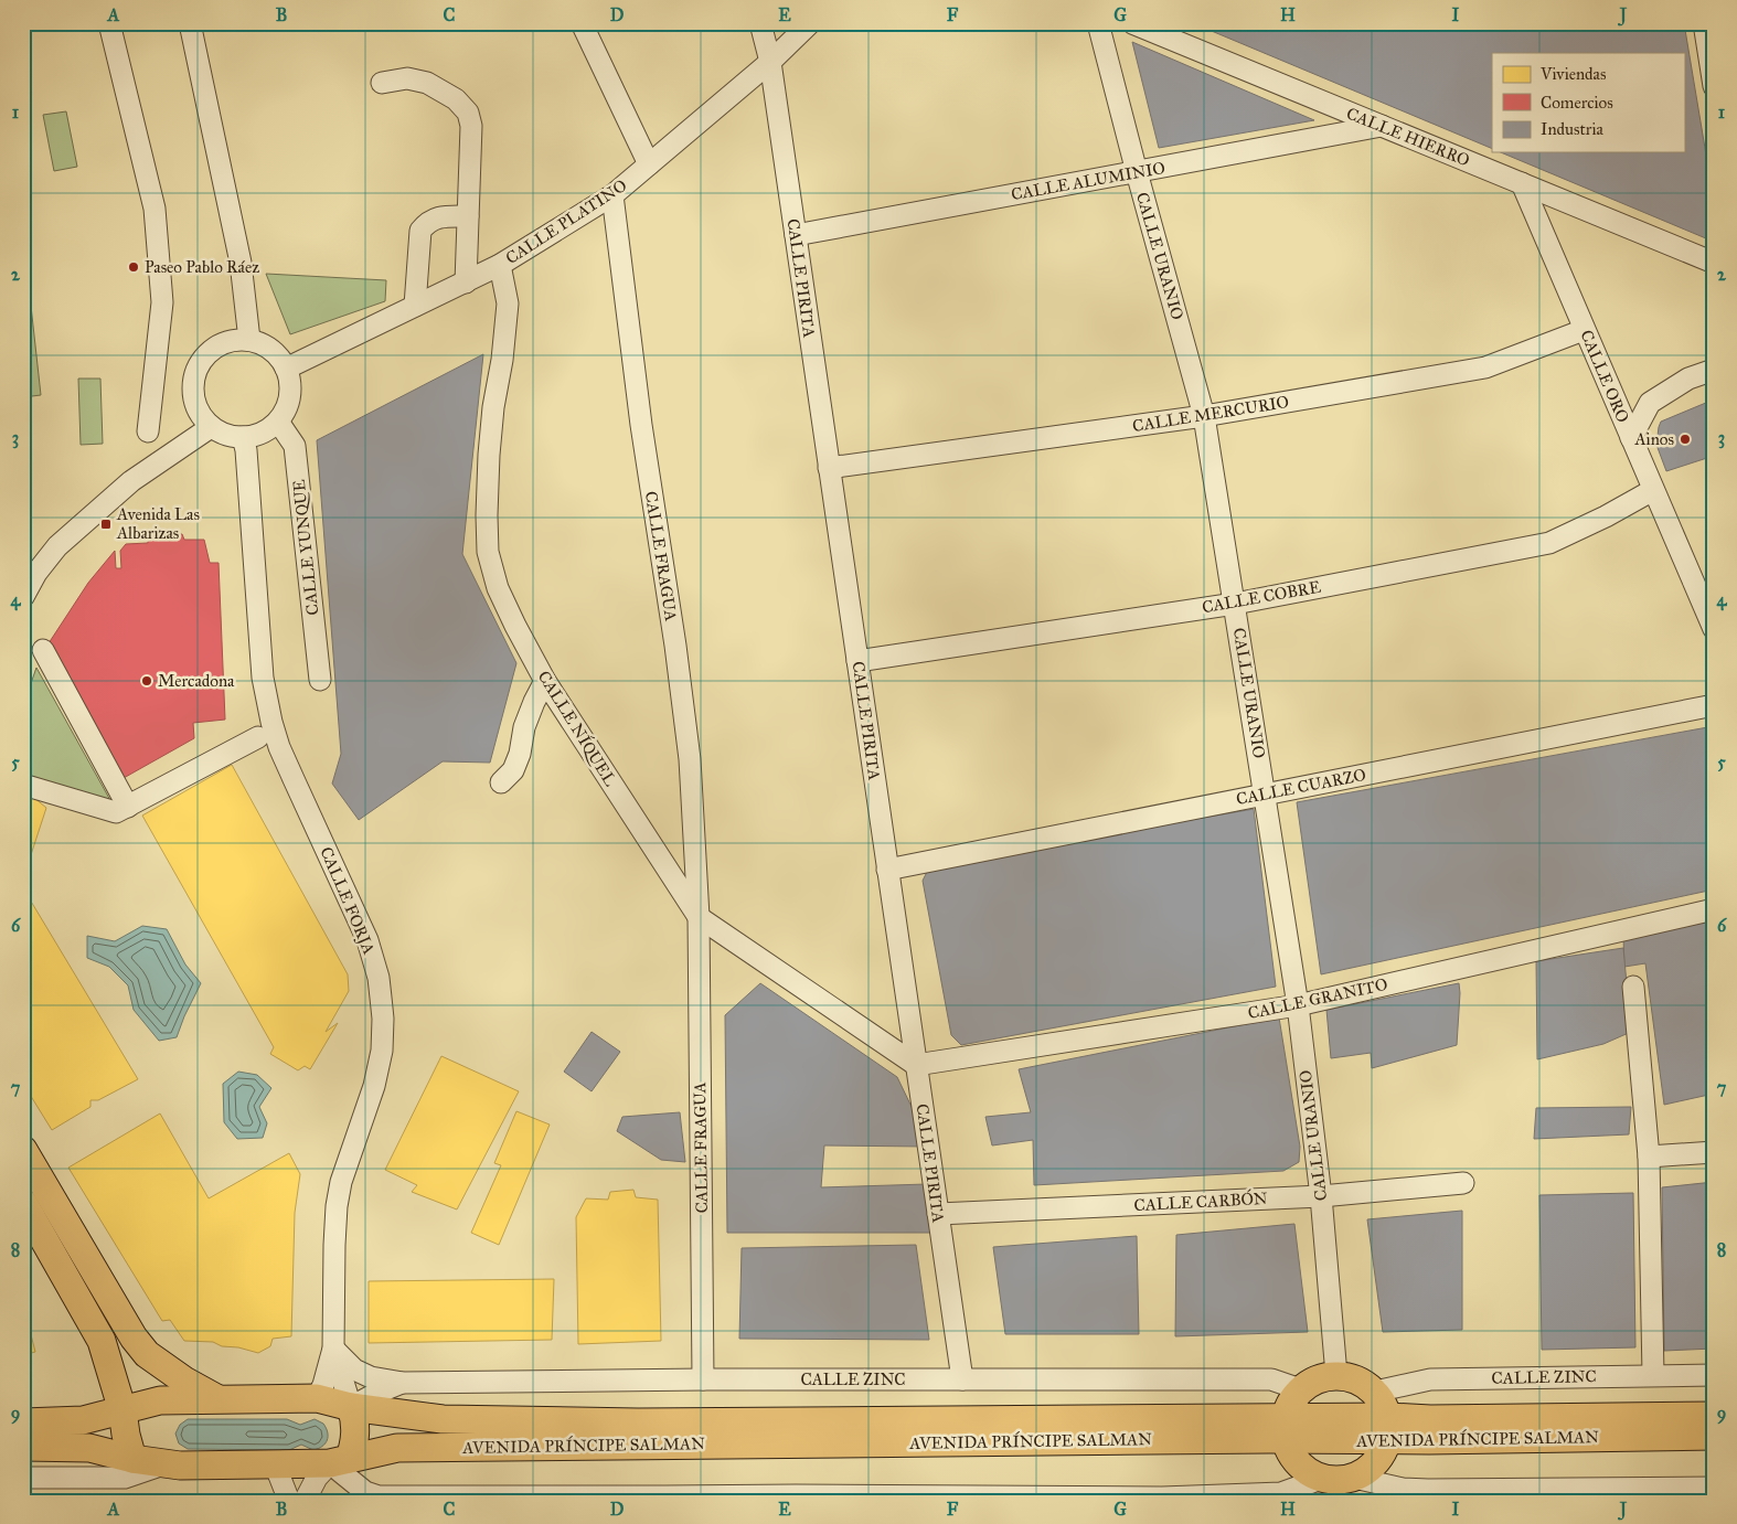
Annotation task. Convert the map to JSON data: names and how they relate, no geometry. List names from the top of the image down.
{
  "streets": {
    "main road": ["AVENIDA PRÍNCIPE SALMAN"],
    "street": [
      "CALLE HIERRO",
      "CALLE ALUMINIO",
      "CALLE PLATINO",
      "CALLE URANIO",
      "CALLE PIRITA",
      "CALLE ORO",
      "CALLE MERCURIO",
      "CALLE YUNQUE",
      "CALLE FRAGUA",
      "CALLE COBRE",
      "CALLE NÍQUEL",
      "CALLE CUARZO",
      "CALLE FORJA",
      "CALLE GRANITO",
      "CALLE CARBÓN",
      "CALLE ZINC"
    ]
  },
  "crossings": [
    ["CALLE HIERRO", "CALLE ALUMINIO"],
    ["CALLE HIERRO", "CALLE ORO"],
    ["CALLE ALUMINIO", "CALLE URANIO"],
    ["CALLE ALUMINIO", "CALLE PIRITA"],
    ["CALLE PLATINO", "CALLE PIRITA"],
    ["CALLE PLATINO", "CALLE YUNQUE"],
    ["CALLE PLATINO", "CALLE FRAGUA"],
    ["CALLE PLATINO", "CALLE NÍQUEL"],
    ["CALLE PLATINO", "CALLE FORJA"],
    ["CALLE URANIO", "CALLE MERCURIO"],
    ["CALLE URANIO", "CALLE COBRE"],
    ["CALLE URANIO", "CALLE CUARZO"],
    ["CALLE URANIO", "CALLE GRANITO"],
    ["CALLE URANIO", "CALLE CARBÓN"],
    ["CALLE PIRITA", "CALLE MERCURIO"],
    ["CALLE PIRITA", "CALLE COBRE"],
    ["CALLE PIRITA", "CALLE NÍQUEL"],
    ["CALLE PIRITA", "CALLE CUARZO"],
    ["CALLE PIRITA", "CALLE GRANITO"],
    ["CALLE PIRITA", "CALLE CARBÓN"],
    ["CALLE PIRITA", "CALLE ZINC"],
    ["CALLE ORO", "CALLE MERCURIO"],
    ["CALLE ORO", "CALLE COBRE"],
    ["CALLE YUNQUE", "CALLE FORJA"],
    ["CALLE FRAGUA", "CALLE NÍQUEL"],
    ["CALLE FRAGUA", "CALLE ZINC"],
    ["CALLE NÍQUEL", "CALLE GRANITO"],
    ["CALLE FORJA", "CALLE ZINC"],
    ["CALLE FORJA", "AVENIDA PRÍNCIPE SALMAN"],
    ["CALLE ZINC", "AVENIDA PRÍNCIPE SALMAN"]
  ],
  "places": {
    "other": ["Paseo Pablo Ráez", "Ainos", "Mercadona"],
    "transit": ["Avenida Las Albarizas"]
  },
  "legend": ["Viviendas", "Comercios", "Industria"],
  "grid": {
    "columns": [
      "A",
      "B",
      "C",
      "D",
      "E",
      "F",
      "G",
      "H",
      "I",
      "J"
    ],
    "rows": [
      "1",
      "2",
      "3",
      "4",
      "5",
      "6",
      "7",
      "8",
      "9"
    ]
  }
}
